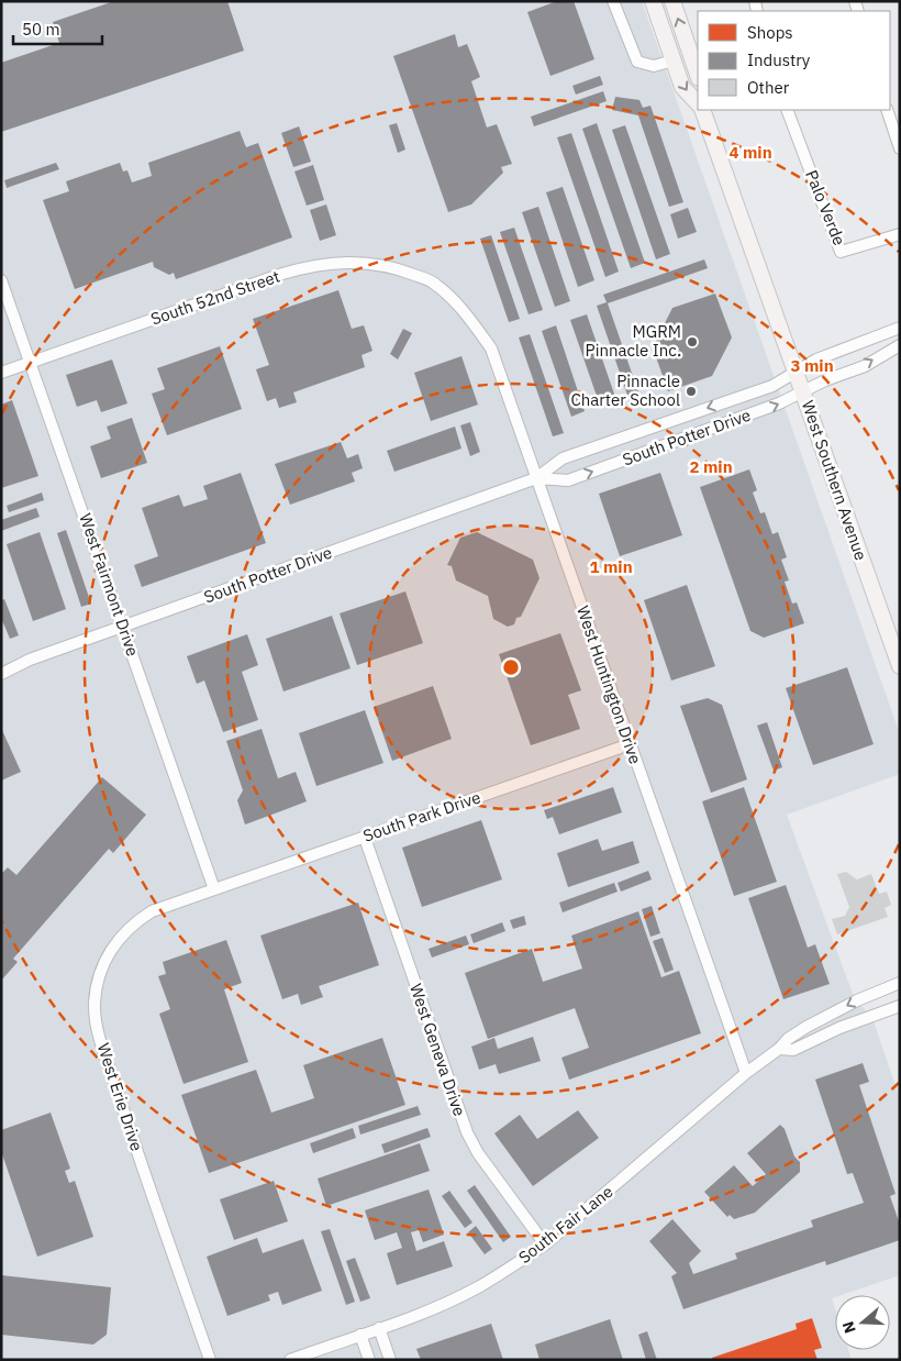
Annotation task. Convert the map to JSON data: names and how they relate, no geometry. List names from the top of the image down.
{
  "streets": {
    "main road": ["West Southern Avenue"],
    "street": [
      "Palo Verde",
      "South 52nd Street",
      "South Potter Drive",
      "West Fairmont Drive",
      "West Huntington Drive",
      "South Park Drive",
      "West Geneva Drive",
      "West Erie Drive",
      "South Fair Lane"
    ]
  },
  "crossings": [
    ["South 52nd Street", "West Fairmont Drive"],
    ["South 52nd Street", "West Huntington Drive"],
    ["South Potter Drive", "West Southern Avenue"],
    ["South Potter Drive", "West Fairmont Drive"],
    ["South Potter Drive", "West Huntington Drive"],
    ["West Fairmont Drive", "South Park Drive"],
    ["West Fairmont Drive", "West Erie Drive"],
    ["West Huntington Drive", "South Park Drive"],
    ["West Huntington Drive", "South Fair Lane"],
    ["South Park Drive", "West Geneva Drive"],
    ["South Park Drive", "West Erie Drive"],
    ["West Geneva Drive", "South Fair Lane"]
  ],
  "places": ["MGRM Pinnacle Inc.", "Pinnacle Charter School"],
  "legend": ["Shops", "Industry", "Other"],
  "scale_bar": "50 m",
  "north": "left",
  "rings": [
    "4 min",
    "3 min",
    "2 min",
    "1 min"
  ]
}
